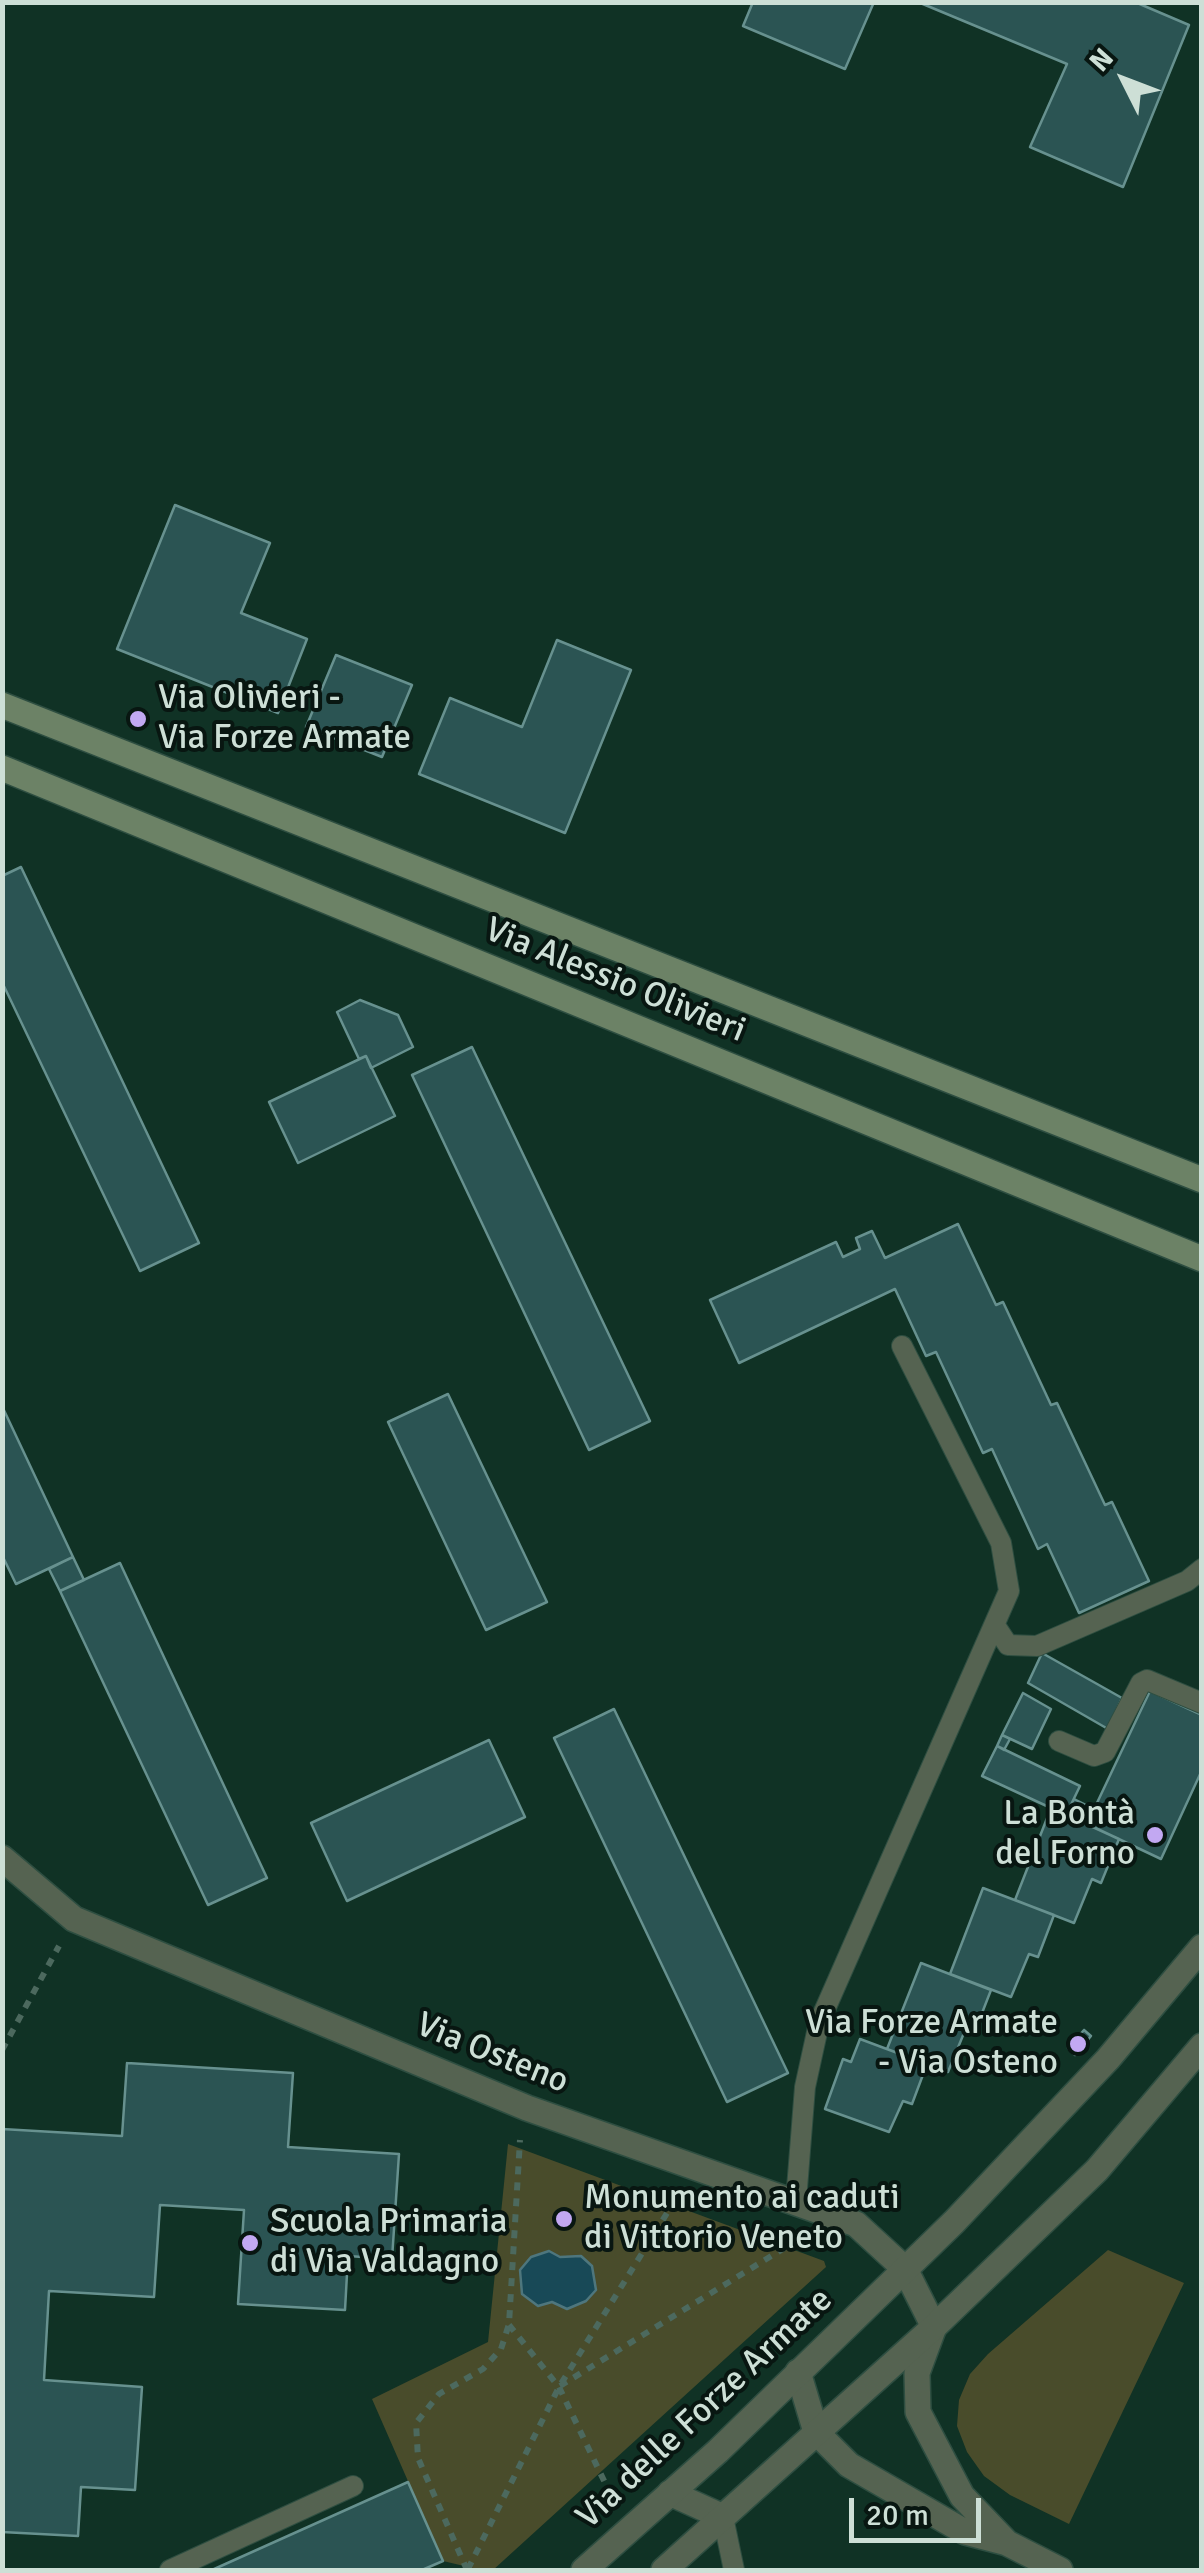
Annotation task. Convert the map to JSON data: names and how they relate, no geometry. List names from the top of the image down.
{
  "streets": {
    "main road": ["Via Alessio Olivieri"],
    "street": ["Via Osteno", "Via delle Forze Armate"]
  },
  "crossings": [
    ["Via Osteno", "Via delle Forze Armate"]
  ],
  "places": [
    "Via Olivieri - Via Forze Armate",
    "La Bontà del Forno",
    "Via Forze Armate - Via Osteno",
    "Monumento ai caduti di Vittorio Veneto",
    "Scuola Primaria di Via Valdagno"
  ],
  "scale_bar": "20 m",
  "north": "top left"
}
